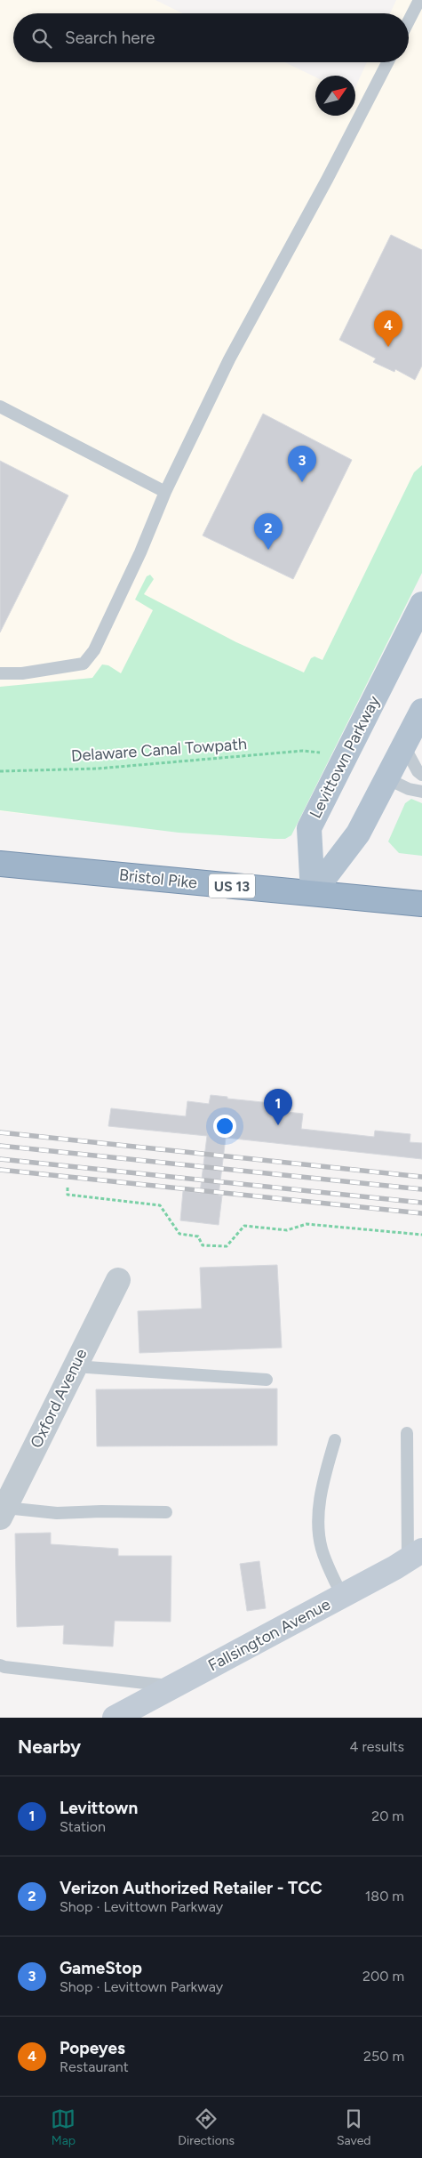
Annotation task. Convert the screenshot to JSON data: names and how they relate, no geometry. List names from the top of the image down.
{
  "streets": {
    "highway": ["Bristol Pike", "US 13"],
    "main road": ["Levittown Parkway", "Fallsington Avenue"],
    "street": ["Oxford Avenue"],
    "path": ["Delaware Canal Towpath"]
  },
  "crossings": [
    ["Levittown Parkway", "Bristol Pike"]
  ],
  "north": "top right",
  "page": {
    "search": "Search here",
    "pins": [
      "4",
      "3",
      "2",
      "1"
    ],
    "heading": ["Nearby", "4 results"],
    "list": [
      {
        "mark": "1",
        "name": "Levittown",
        "note": "Station",
        "value": "20 m"
      },
      {
        "mark": "2",
        "name": "Verizon Authorized Retailer - TCC",
        "note": "Shop · Levittown Parkway",
        "value": "180 m"
      },
      {
        "mark": "3",
        "name": "GameStop",
        "note": "Shop · Levittown Parkway",
        "value": "200 m"
      },
      {
        "mark": "4",
        "name": "Popeyes",
        "note": "Restaurant",
        "value": "250 m"
      }
    ],
    "nav": ["Map", "Directions", "Saved"]
  }
}
